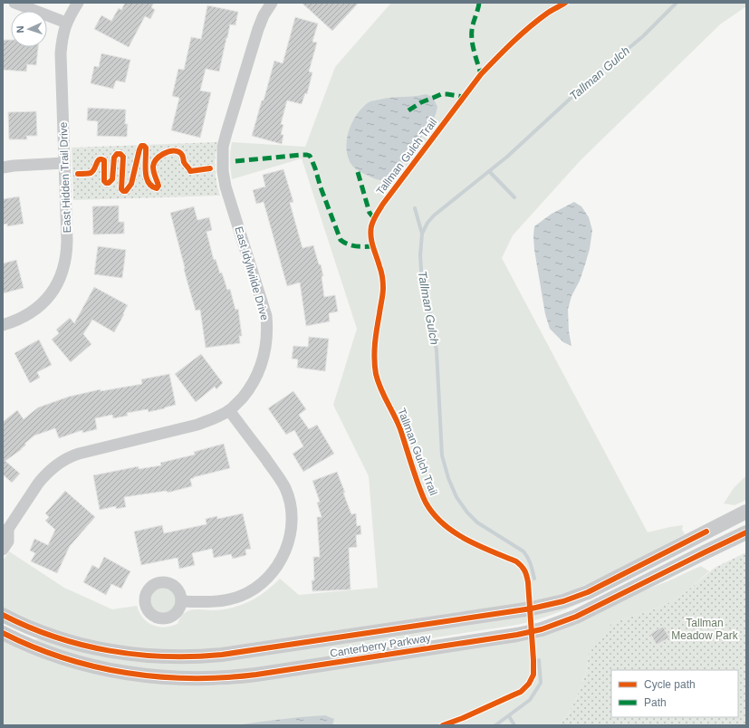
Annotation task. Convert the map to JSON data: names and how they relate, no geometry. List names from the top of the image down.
{
  "streets": {
    "street": ["East Hidden Trail Drive", "East Idyllwilde Drive", "Canterberry Parkway"],
    "cycle path": ["Tallman Gulch Trail"]
  },
  "water": ["Tallman Gulch"],
  "parks": ["Tallman Meadow Park"],
  "legend": ["Cycle path", "Path"],
  "north": "left"
}
